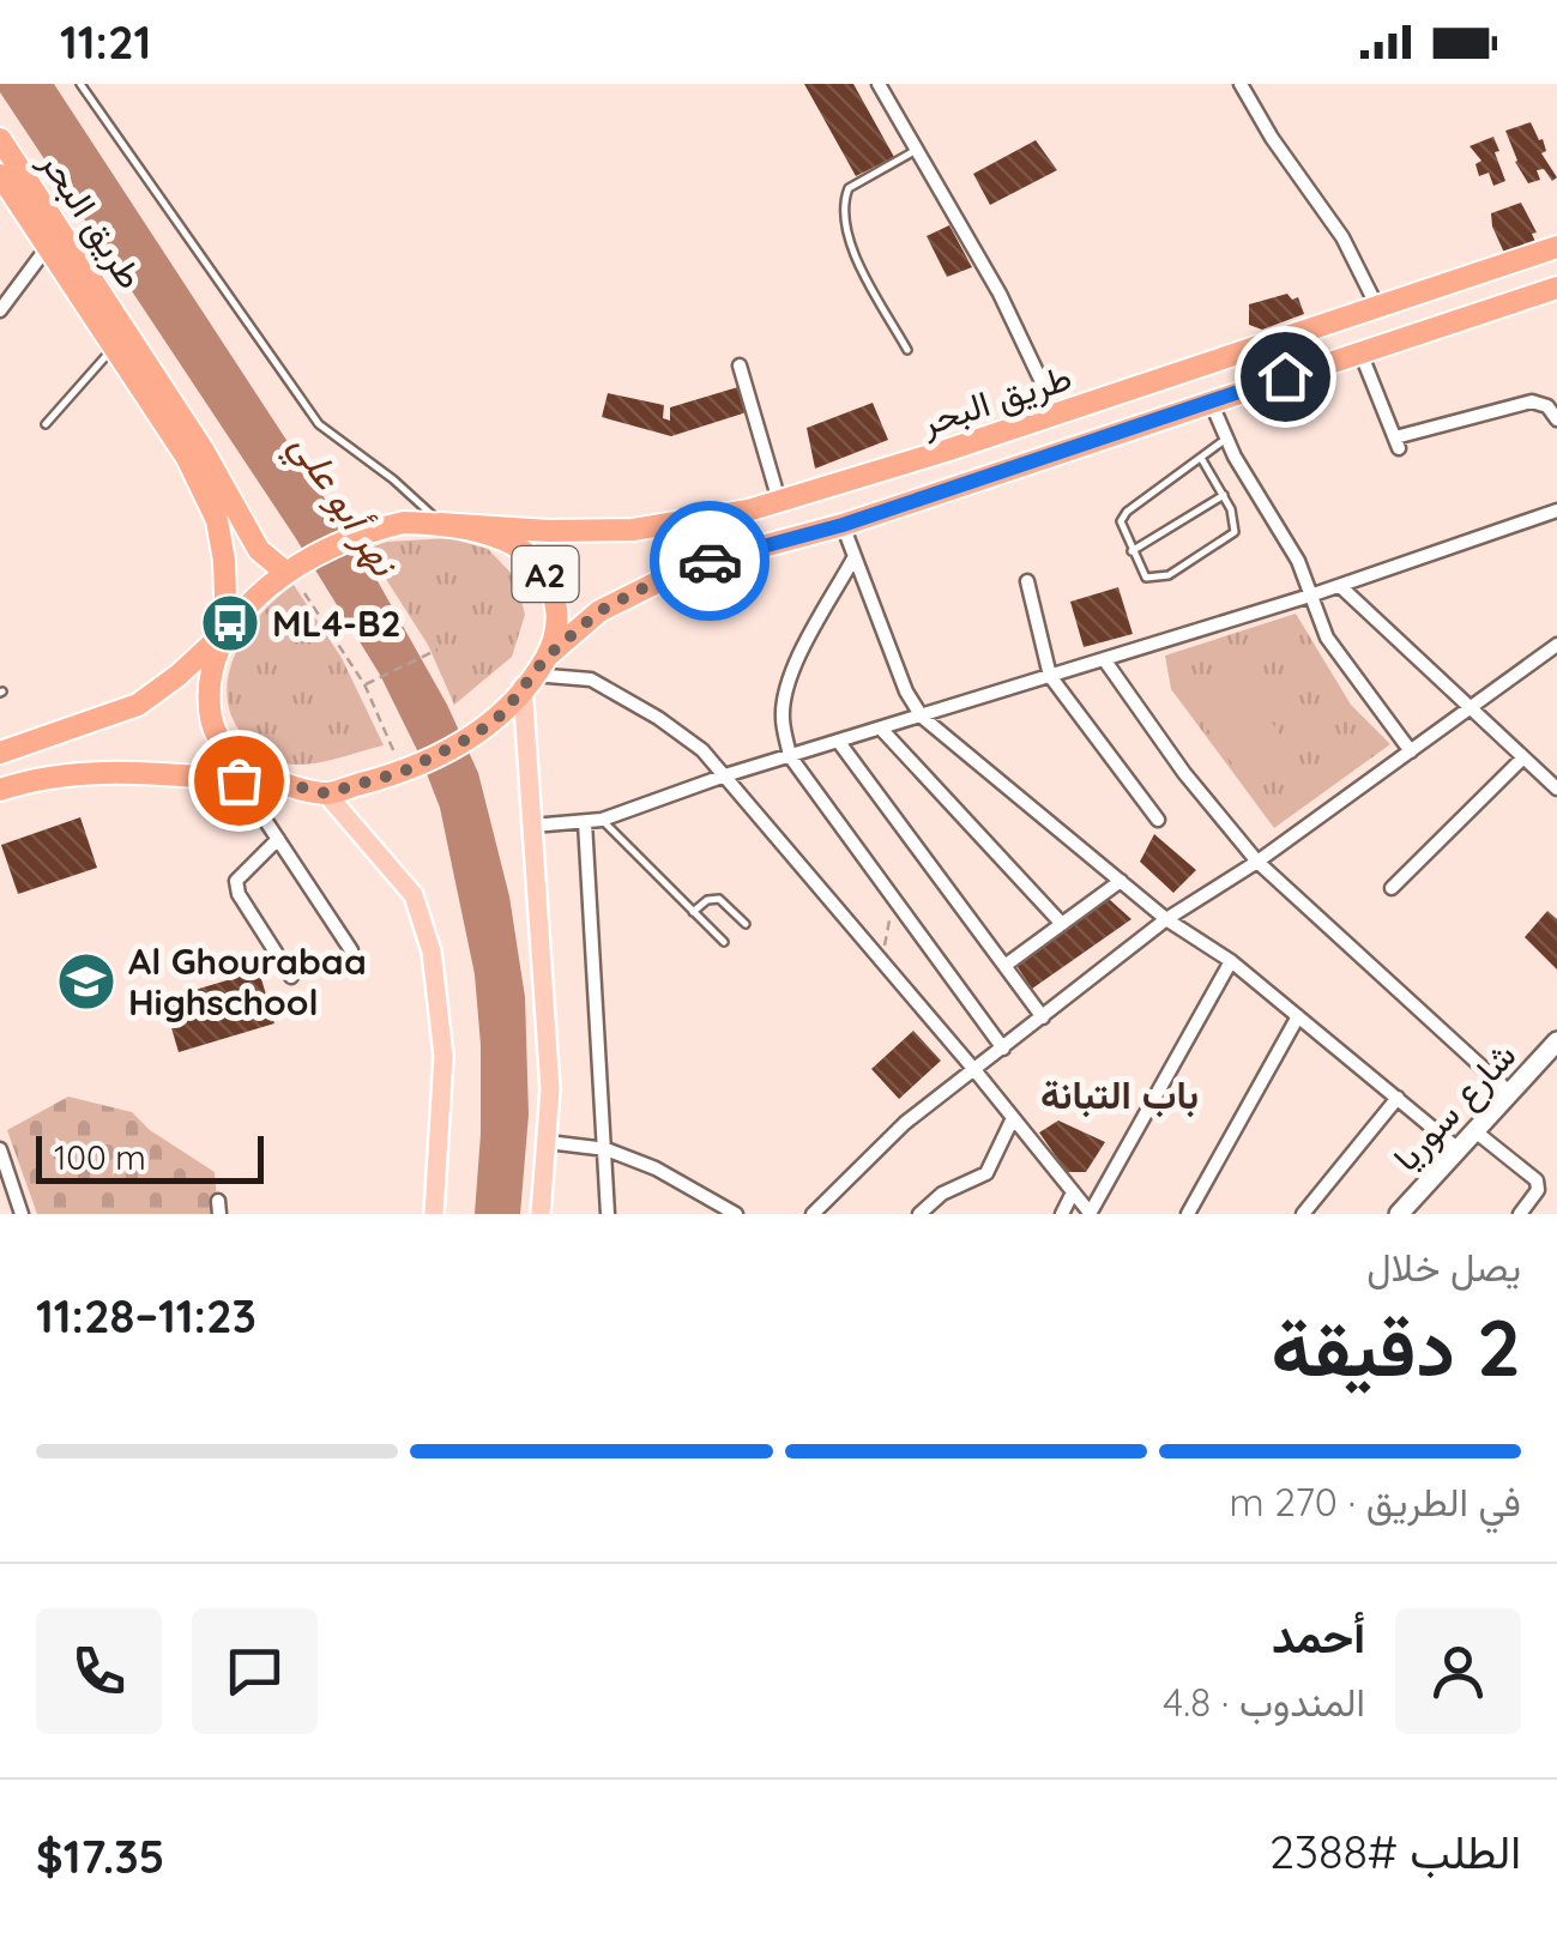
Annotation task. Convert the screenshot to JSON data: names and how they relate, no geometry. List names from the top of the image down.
{
  "streets": {
    "highway": ["طريق البحر", "A2"],
    "street": ["شارع سوريا"]
  },
  "crossings": [
    ["طريق البحر", "A2"]
  ],
  "districts": ["باب التبانة"],
  "water": ["نهر أبو علي"],
  "places": {
    "bus stop": ["ML4-B2"],
    "school or university": ["Al Ghourabaa Highschool"]
  },
  "scale_bar": "100 m",
  "page": {
    "status": "11:21",
    "scale": "100 m",
    "heading": ["2 دقيقة", "يصل خلال", "11:23–11:28"],
    "panel": [
      "أحمد",
      "المندوب · 4.8",
      "الطلب #2388",
      "$17.35"
    ],
    "bar": "في الطريق · 270 m"
  }
}
